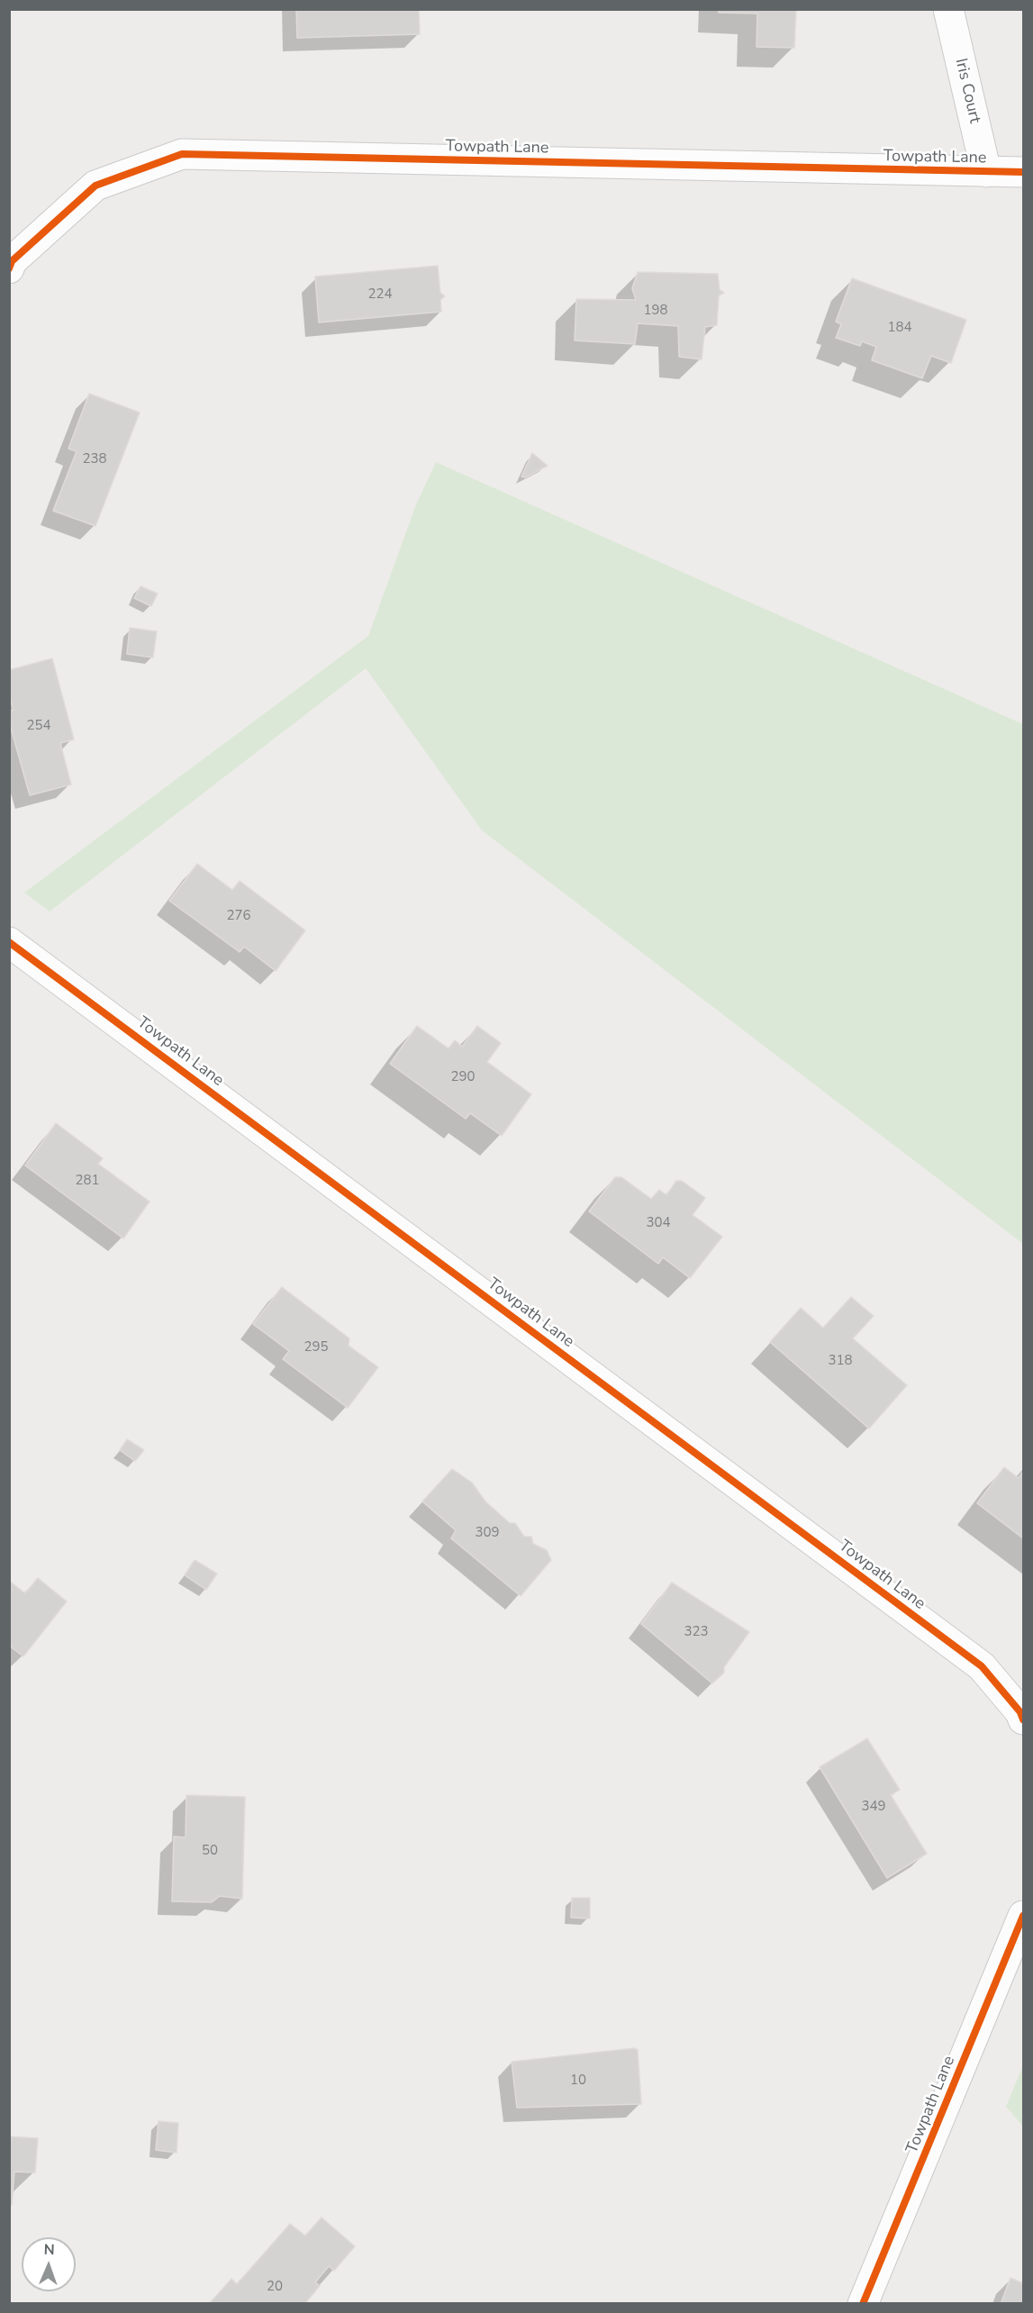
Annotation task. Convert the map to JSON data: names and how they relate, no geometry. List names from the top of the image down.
{
  "streets": {
    "street": ["Iris Court", "Towpath Lane"]
  },
  "crossings": [
    ["Iris Court", "Towpath Lane"]
  ],
  "house_numbers": [
    "224",
    "198",
    "184",
    "238",
    "254",
    "276",
    "290",
    "281",
    "304",
    "295",
    "318",
    "309",
    "323",
    "349",
    "50",
    "10",
    "20"
  ],
  "north": "top"
}
